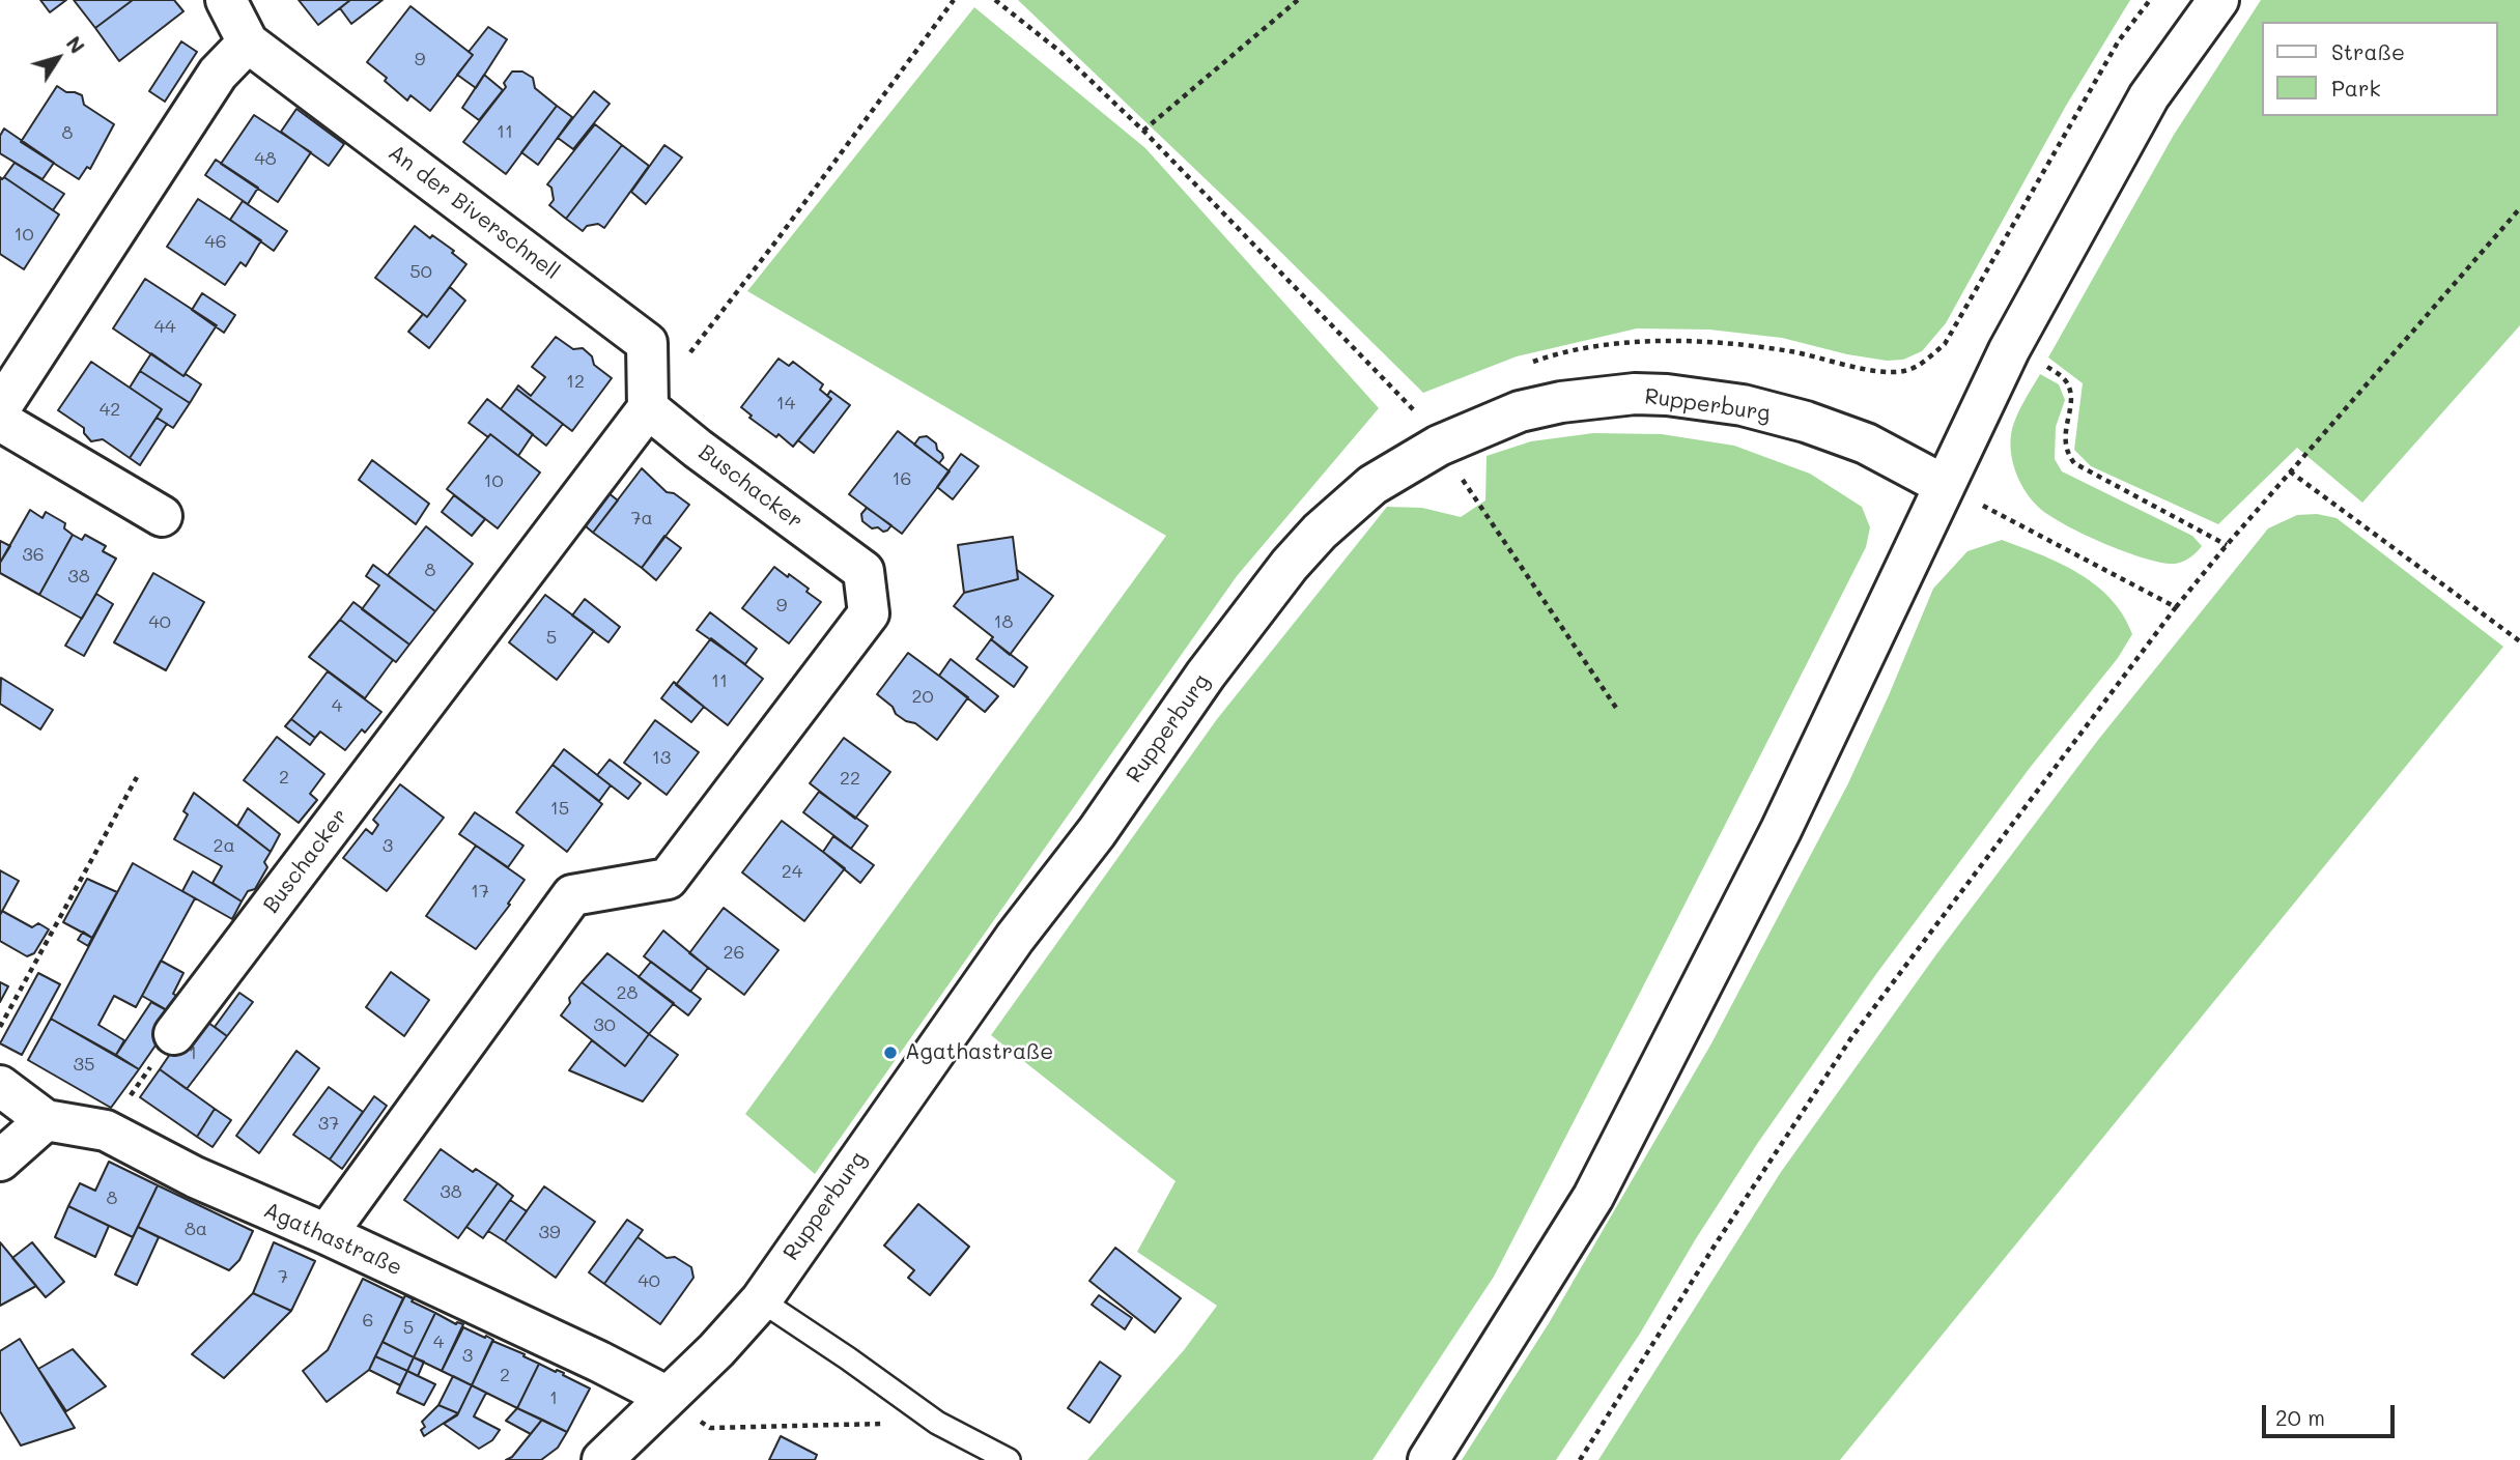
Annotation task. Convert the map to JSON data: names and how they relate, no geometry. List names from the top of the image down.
{
  "streets": {
    "street": [
      "An der Biverschnell",
      "Rupperburg",
      "Buschacker",
      "Agathastraße"
    ]
  },
  "crossings": [
    ["An der Biverschnell", "Buschacker"],
    ["Rupperburg", "Agathastraße"],
    ["Buschacker", "Agathastraße"]
  ],
  "places": ["Agathastraße"],
  "house_numbers": [
    "9",
    "11",
    "8",
    "48",
    "10",
    "46",
    "50",
    "44",
    "12",
    "14",
    "42",
    "16",
    "10",
    "7a",
    "36",
    "8",
    "38",
    "9",
    "40",
    "18",
    "5",
    "11",
    "20",
    "4",
    "13",
    "2",
    "22",
    "15",
    "2a",
    "3",
    "24",
    "17",
    "26",
    "28",
    "30",
    "1",
    "35",
    "37",
    "38",
    "8",
    "8a",
    "39",
    "7",
    "40",
    "6",
    "5",
    "4",
    "3",
    "2",
    "1"
  ],
  "legend": ["Straße", "Park"],
  "scale_bar": "20 m",
  "north": "top right"
}
